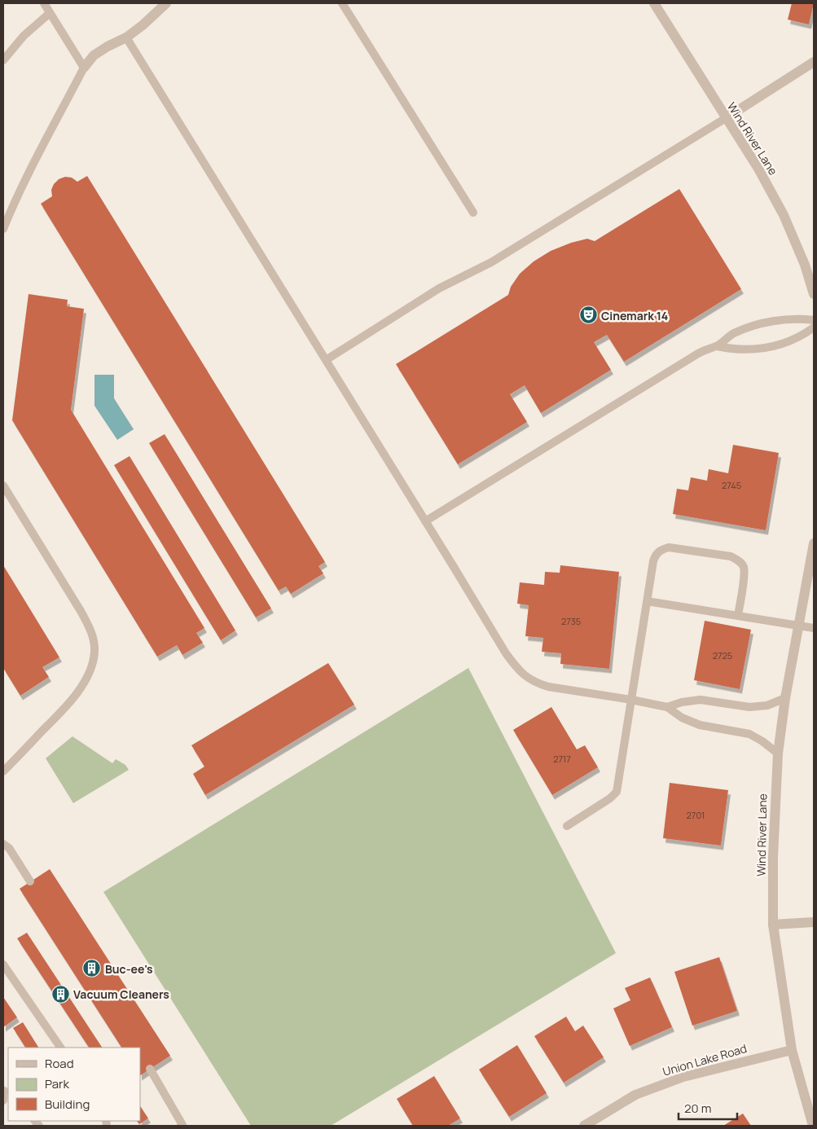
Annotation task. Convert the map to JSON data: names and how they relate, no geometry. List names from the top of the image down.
{
  "streets": {
    "street": ["Wind River Lane", "Union Lake Road"]
  },
  "crossings": [
    ["Wind River Lane", "Union Lake Road"]
  ],
  "places": {
    "theatre": ["Cinemark 14"],
    "building": ["Buc-ee's", "Vacuum Cleaners"]
  },
  "house_numbers": [
    "2745",
    "2735",
    "2725",
    "2717",
    "2701"
  ],
  "legend": ["Road", "Park", "Building"],
  "scale_bar": "20 m"
}
